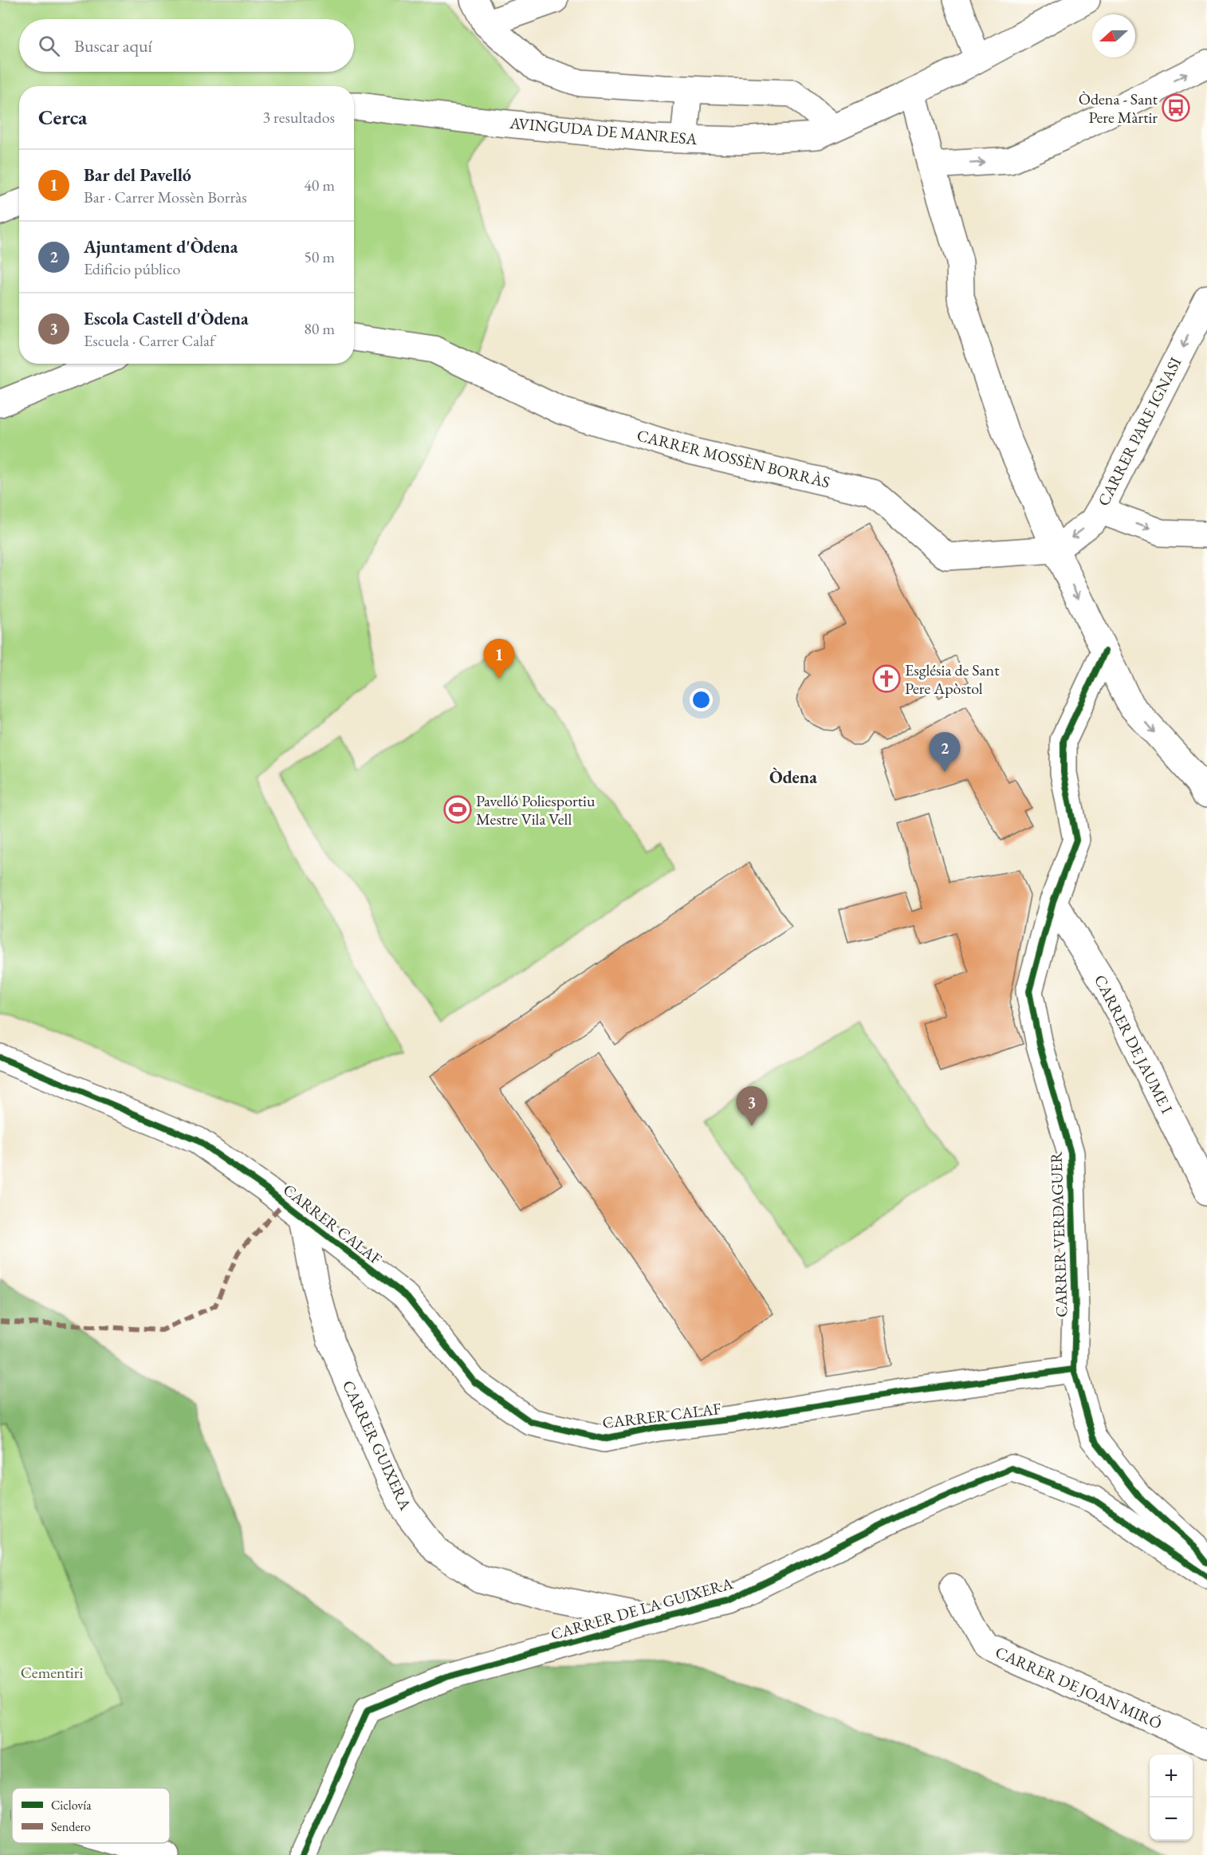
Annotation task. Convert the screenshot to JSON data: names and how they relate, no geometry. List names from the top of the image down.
{
  "streets": {
    "street": [
      "AVINGUDA DE MANRESA",
      "CARRER PARE IGNASI",
      "CARRER MOSSÈN BORRÀS",
      "CARRER DE JAUME I",
      "CARRER CALAF",
      "CARRER VERDAGUER",
      "CARRER GUIXERA",
      "CARRER DE LA GUIXERA",
      "CARRER DE JOAN MIRÓ"
    ]
  },
  "crossings": [
    ["CARRER PARE IGNASI", "CARRER MOSSÈN BORRÀS"],
    ["CARRER DE JAUME I", "CARRER VERDAGUER"],
    ["CARRER CALAF", "CARRER VERDAGUER"],
    ["CARRER CALAF", "CARRER GUIXERA"],
    ["CARRER GUIXERA", "CARRER DE LA GUIXERA"]
  ],
  "one_way": ["CARRER PARE IGNASI"],
  "districts": ["Òdena"],
  "parks": ["Cementiri"],
  "places": {
    "bus stop": ["Òdena - Sant Pere Màrtir"],
    "church": ["Església de Sant Pere Apòstol"],
    "sports": ["Pavelló Poliesportiu Mestre Vila Vell"]
  },
  "legend": ["Ciclovía", "Sendero"],
  "north": "left",
  "page": {
    "search": "Buscar aquí",
    "heading": ["Cerca", "3 resultados"],
    "list": [
      {
        "mark": "1",
        "name": "Bar del Pavelló",
        "note": "Bar · Carrer Mossèn Borràs",
        "value": "40 m"
      },
      {
        "mark": "2",
        "name": "Ajuntament d'Òdena",
        "note": "Edificio público",
        "value": "50 m"
      },
      {
        "mark": "3",
        "name": "Escola Castell d'Òdena",
        "note": "Escuela · Carrer Calaf",
        "value": "80 m"
      }
    ],
    "pins": ["1", "2", "3"],
    "map_buttons": ["+", "−"]
  }
}
